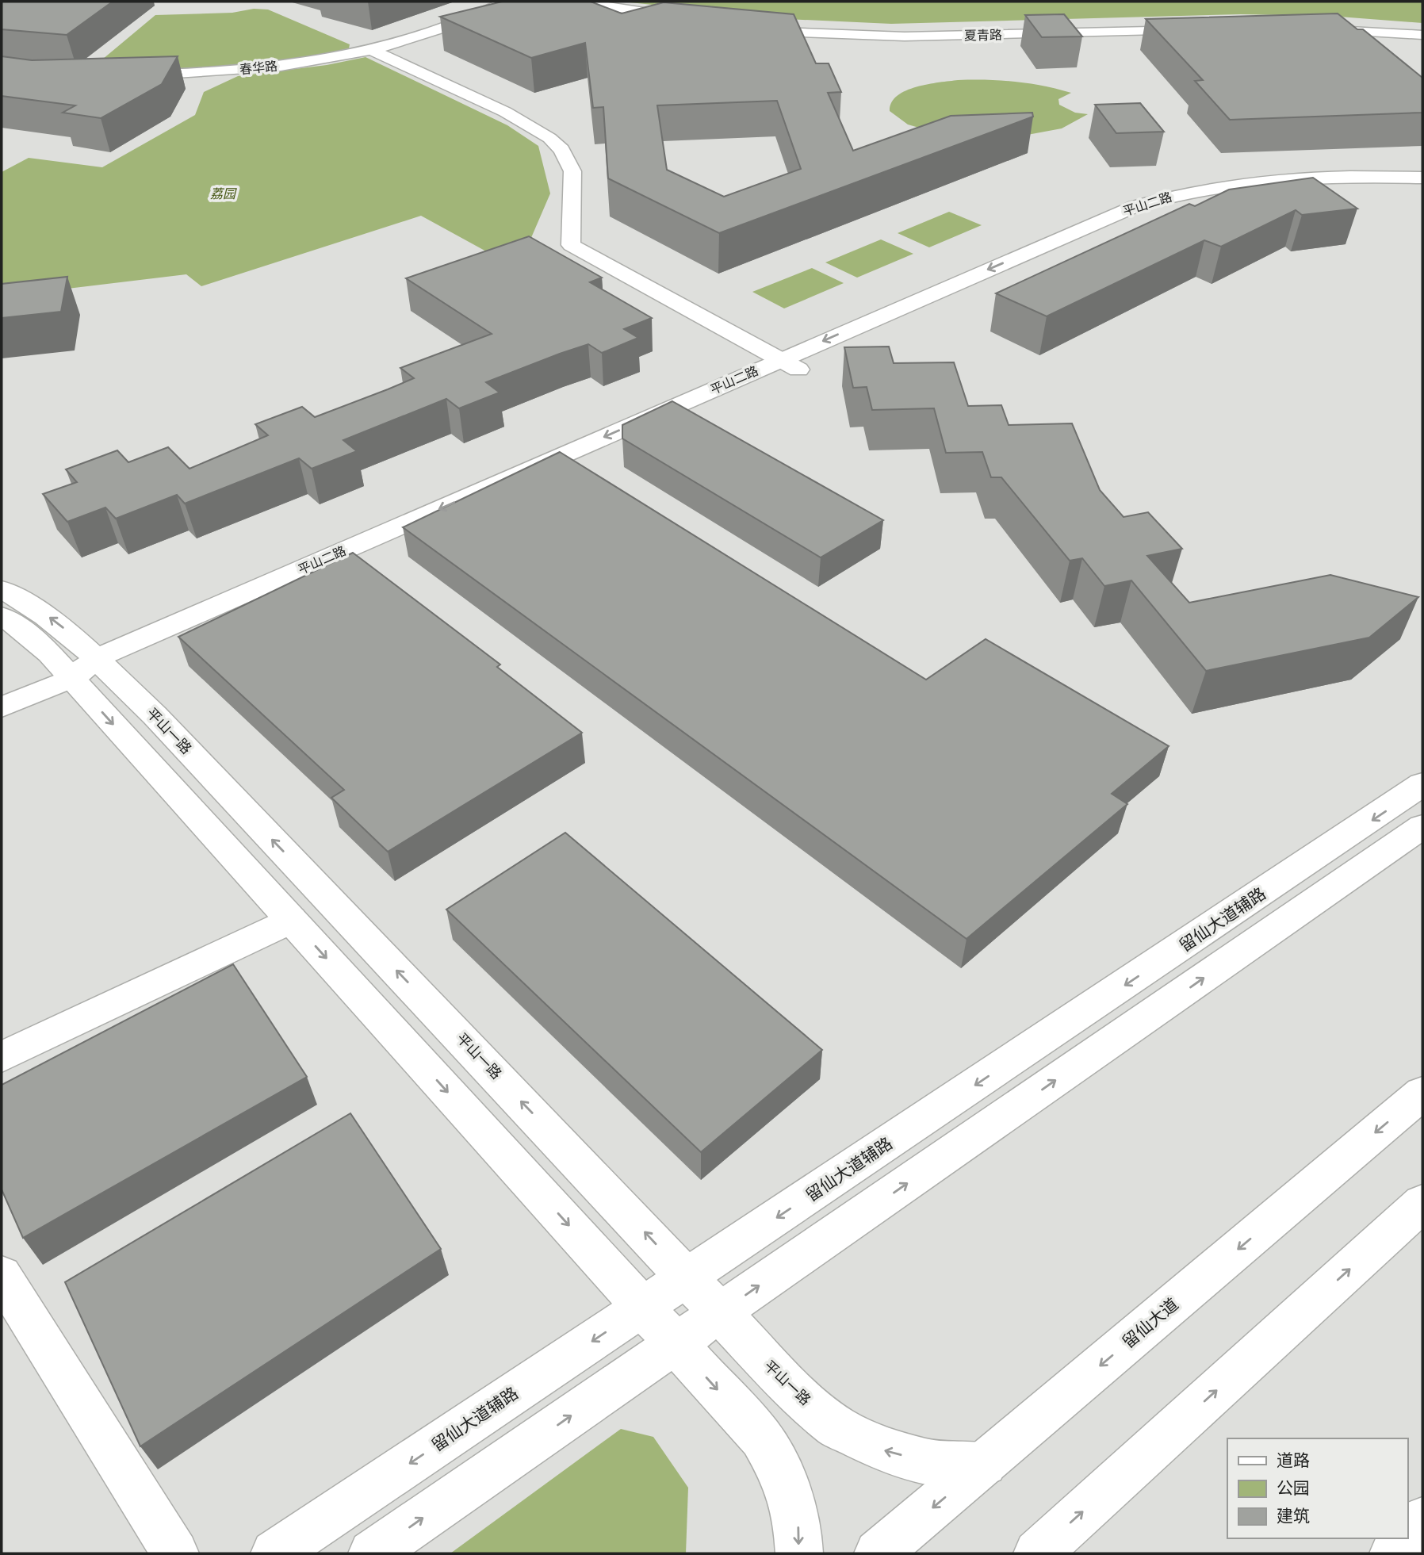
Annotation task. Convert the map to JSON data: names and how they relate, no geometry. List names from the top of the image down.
{
  "streets": {
    "street": [
      "夏青路",
      "春华路",
      "平山二路",
      "平山一路",
      "留仙大道辅路",
      "留仙大道"
    ]
  },
  "crossings": [
    ["平山二路", "平山一路"],
    ["平山一路", "留仙大道辅路"],
    ["平山一路", "留仙大道"]
  ],
  "parks": ["荔园"],
  "legend": ["道路", "公园", "建筑"]
}
